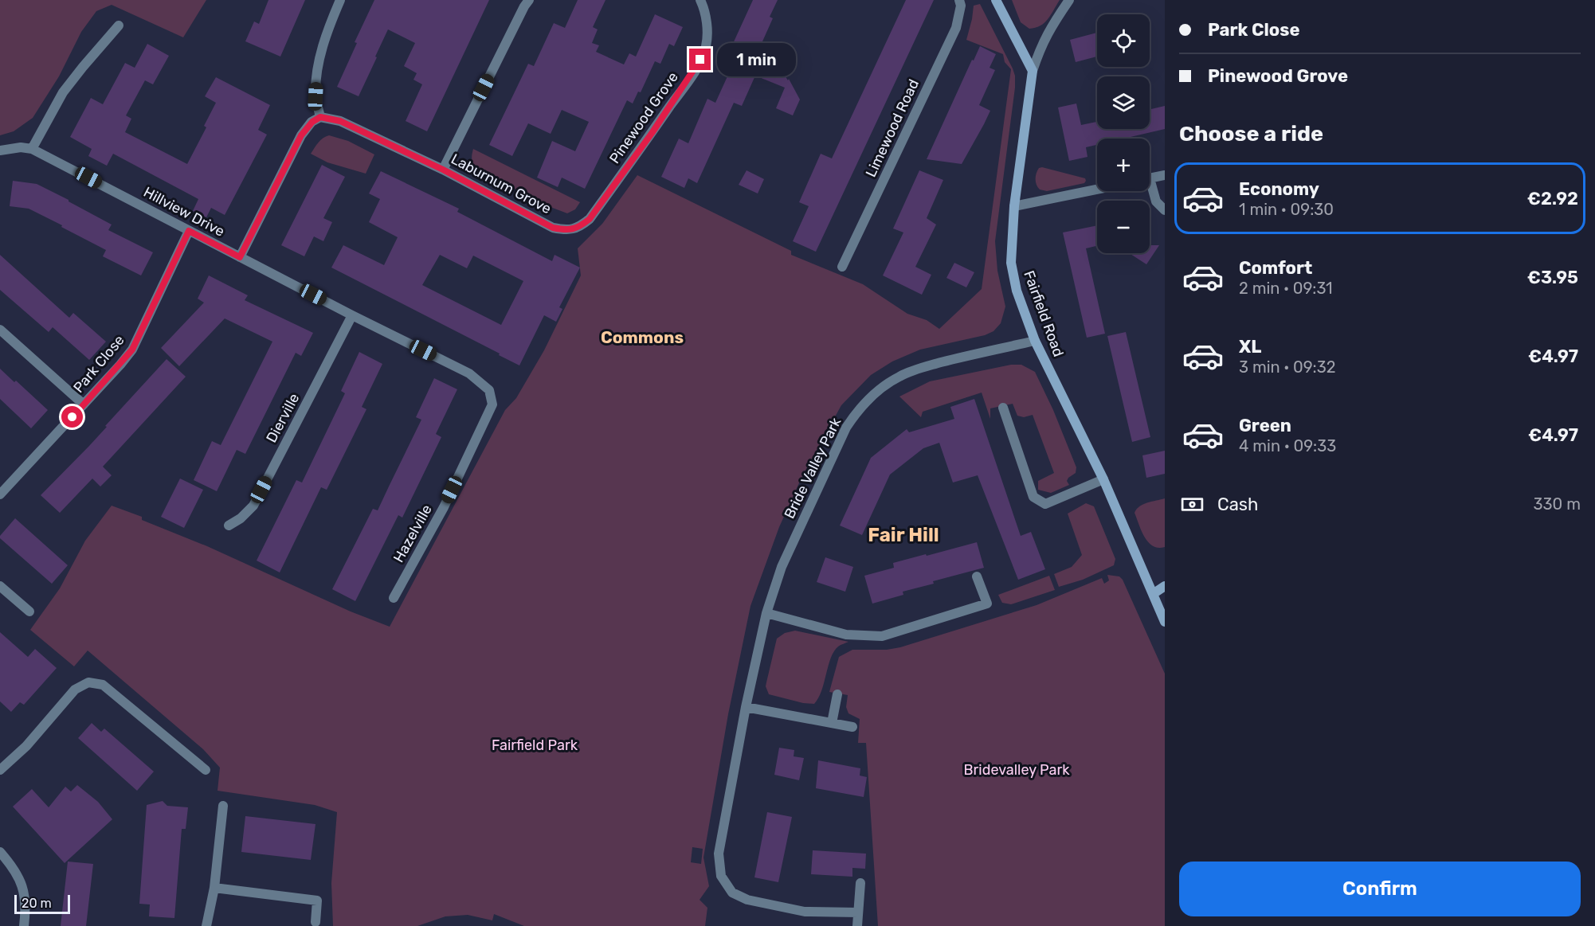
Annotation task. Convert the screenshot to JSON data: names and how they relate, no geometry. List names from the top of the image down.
{
  "streets": {
    "street": [
      "Pinewood Grove",
      "Limewood Road",
      "Laburnum Grove",
      "Hillview Drive",
      "Fairfield Road",
      "Park Close",
      "Dierville",
      "Bride Valley Park",
      "Hazelville"
    ]
  },
  "crossings": [
    ["Pinewood Grove", "Laburnum Grove"],
    ["Hillview Drive", "Park Close"],
    ["Hillview Drive", "Dierville"],
    ["Hillview Drive", "Hazelville"],
    ["Fairfield Road", "Bride Valley Park"]
  ],
  "districts": ["Commons", "Fair Hill"],
  "parks": ["Fairfield Park", "Bridevalley Park"],
  "scale_bar": "20 m",
  "page": {
    "banner": ["Park Close", "Pinewood Grove"],
    "map_buttons": ["+", "−"],
    "bubble": "1 min",
    "heading": "Choose a ride",
    "list": [
      {
        "name": "Economy",
        "note": "1 min · 09:30",
        "value": "€2.92"
      },
      {
        "name": "Comfort",
        "note": "2 min · 09:31",
        "value": "€3.95"
      },
      {
        "name": "XL",
        "note": "3 min · 09:32",
        "value": "€4.97"
      },
      {
        "name": "Green",
        "note": "4 min · 09:33",
        "value": "€4.97"
      }
    ],
    "pay": ["Cash", "330 m"],
    "buttons": "Confirm",
    "scale": "20 m"
  }
}
